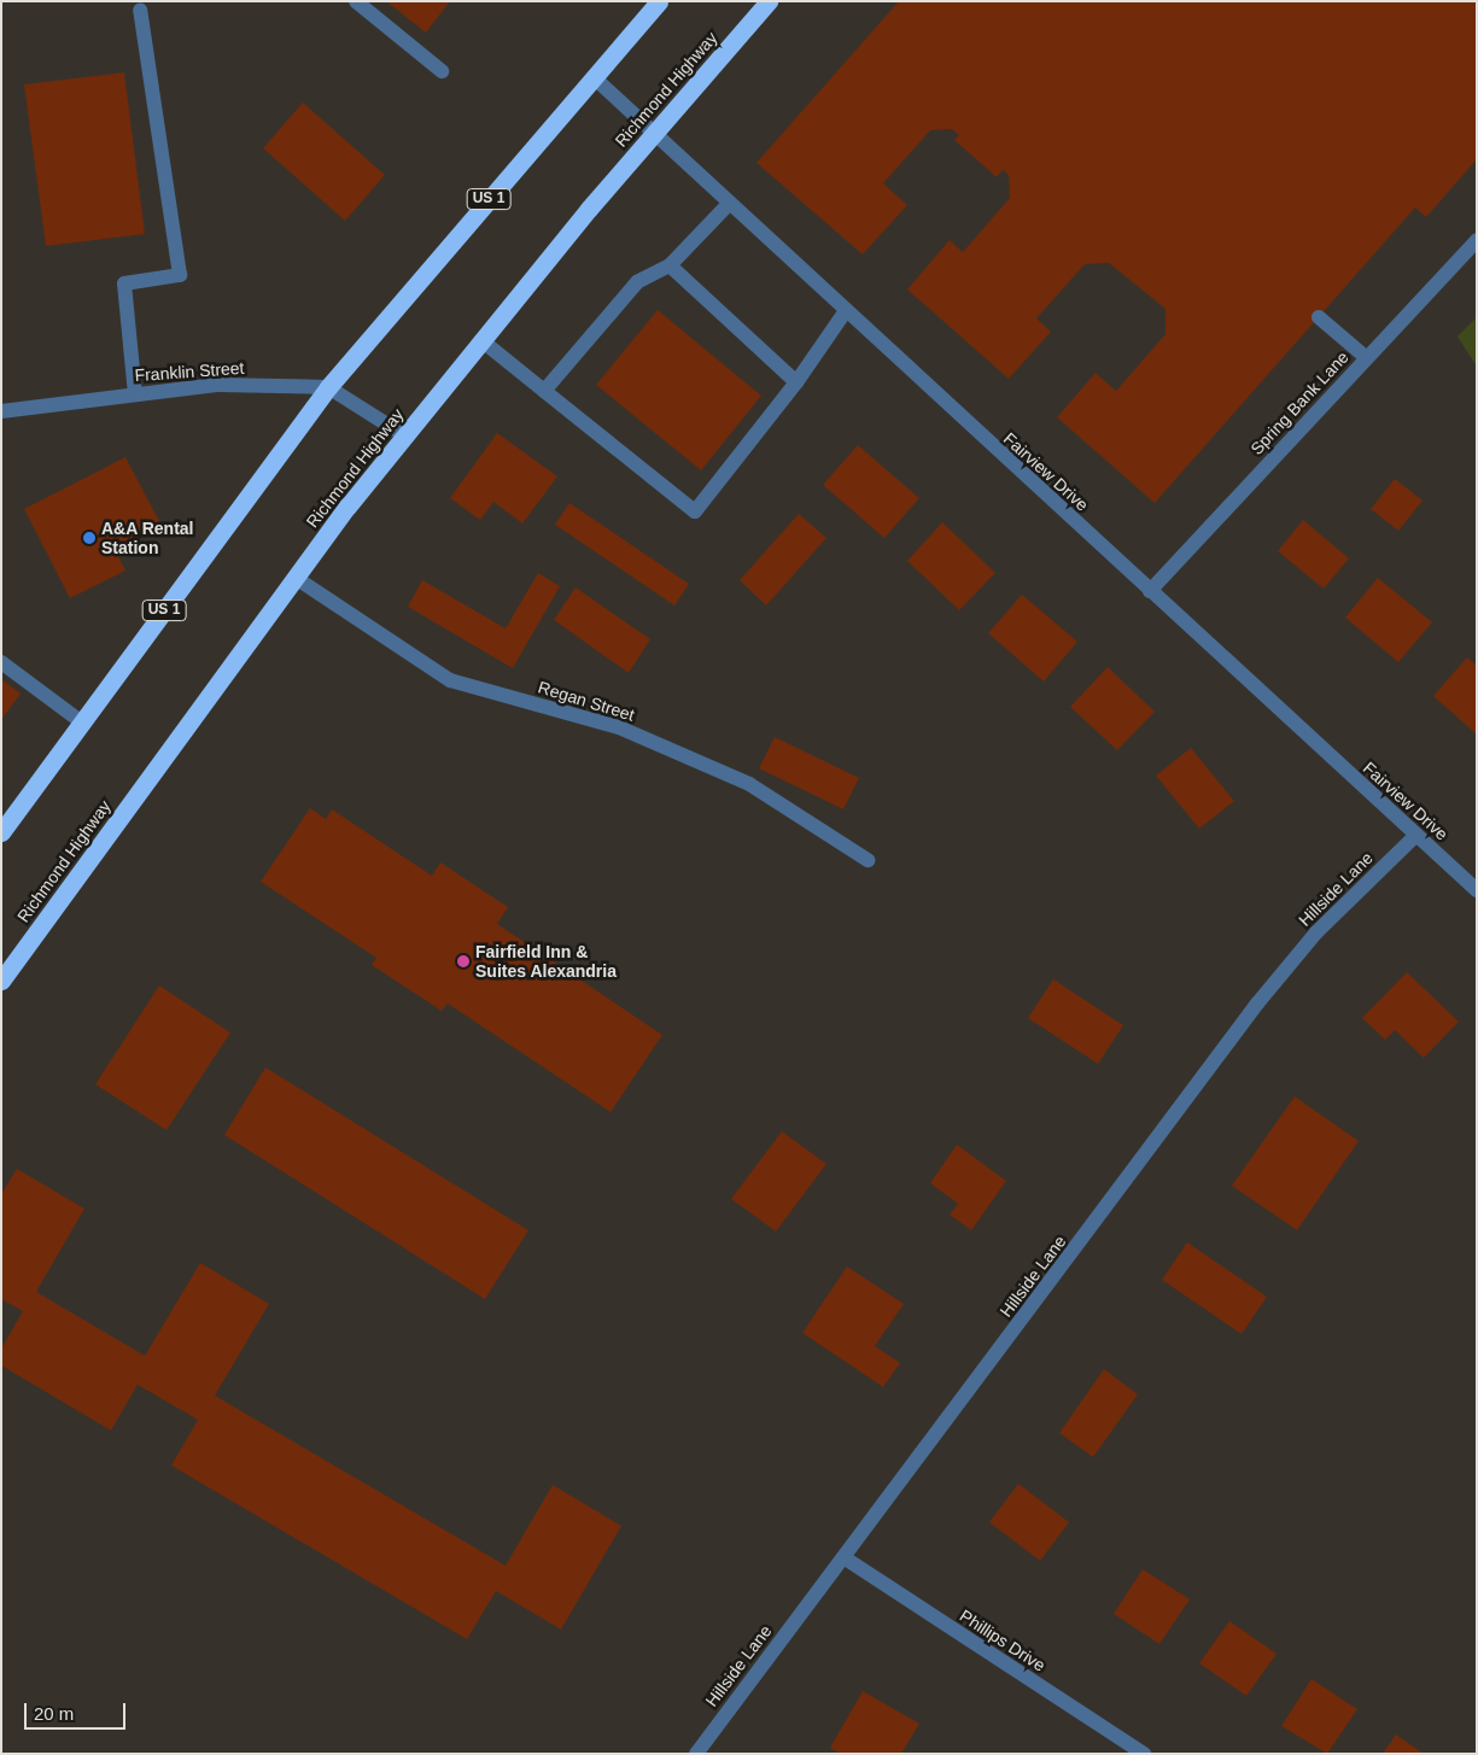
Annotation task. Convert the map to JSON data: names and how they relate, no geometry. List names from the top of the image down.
{
  "streets": {
    "highway": ["Richmond Highway", "US 1"],
    "street": [
      "Franklin Street",
      "Spring Bank Lane",
      "Fairview Drive",
      "Regan Street",
      "Hillside Lane",
      "Phillips Drive"
    ]
  },
  "crossings": [
    ["Richmond Highway", "Fairview Drive"],
    ["Richmond Highway", "Regan Street"],
    ["US 1", "Franklin Street"],
    ["US 1", "Fairview Drive"],
    ["Spring Bank Lane", "Fairview Drive"],
    ["Fairview Drive", "Hillside Lane"],
    ["Hillside Lane", "Phillips Drive"]
  ],
  "places": ["A&A Rental Station", "Fairfield Inn & Suites Alexandria"],
  "scale_bar": "20 m"
}
